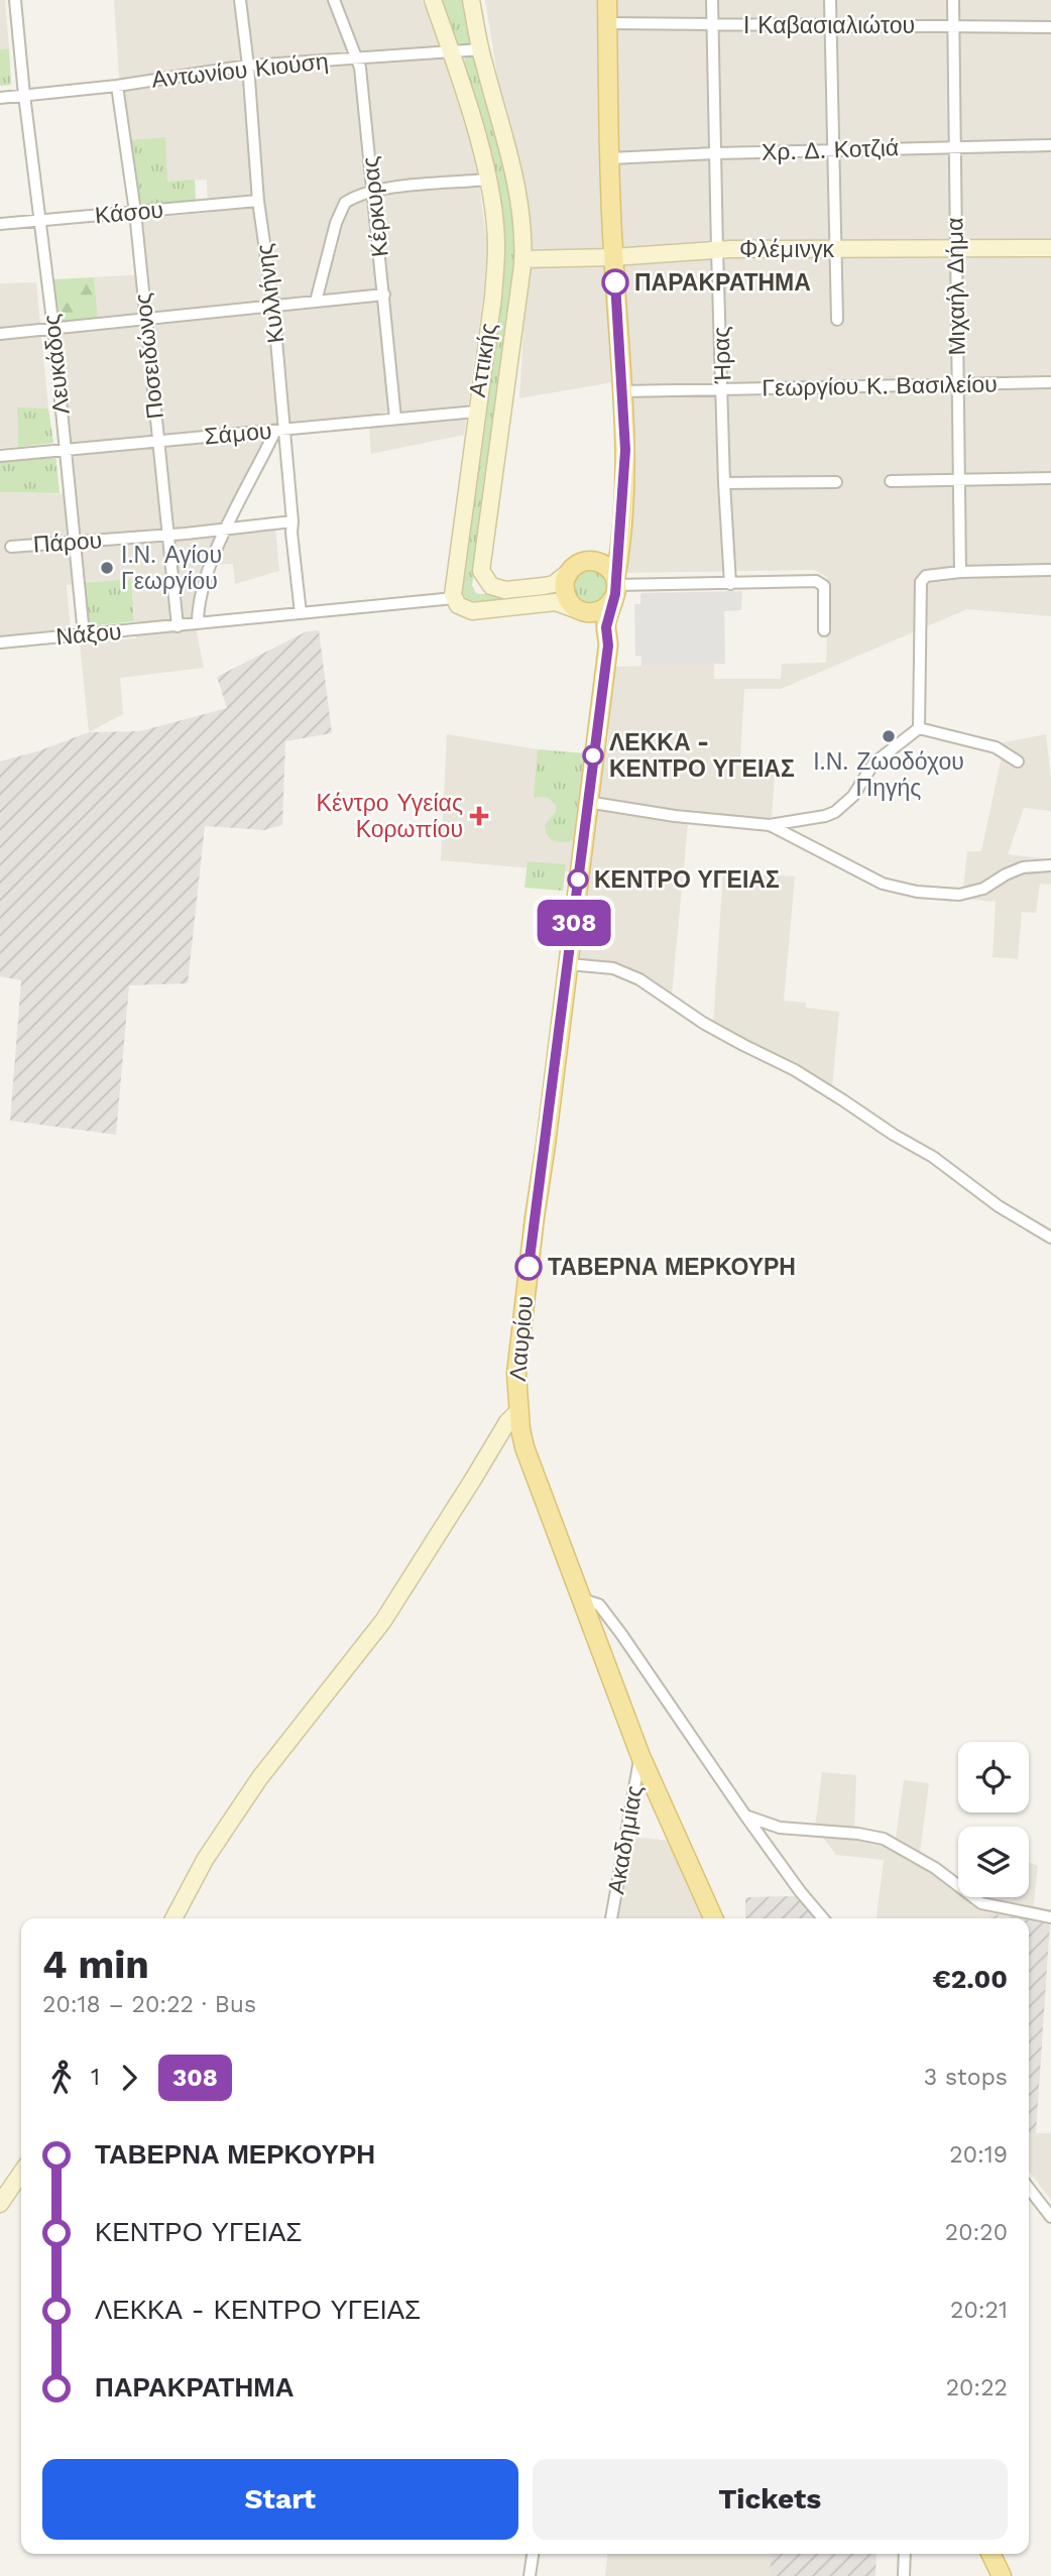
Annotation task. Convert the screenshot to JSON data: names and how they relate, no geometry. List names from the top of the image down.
{
  "streets": {
    "main road": ["Φλέμινγκ", "Αττικής", "Λαυρίου"],
    "street": [
      "Ι Καβασιαλιώτου",
      "Αντωνίου Κιούση",
      "Χρ. Δ. Κοτζιά",
      "Κέρκυρας",
      "Κάσου",
      "Μιχαήλ Δήμα",
      "Κυλλήνης",
      "Ήρας",
      "Ποσειδώνος",
      "Λευκάδος",
      "Γεωργίου Κ. Βασιλείου",
      "Σάμου",
      "Πάρου",
      "Νάξου",
      "Ακαδημίας"
    ]
  },
  "crossings": [
    ["Ι Καβασιαλιώτου", "Μιχαήλ Δήμα"],
    ["Ι Καβασιαλιώτου", "Ήρας"],
    ["Ι Καβασιαλιώτου", "Λαυρίου"],
    ["Αντωνίου Κιούση", "Κέρκυρας"],
    ["Αντωνίου Κιούση", "Κυλλήνης"],
    ["Αντωνίου Κιούση", "Ποσειδώνος"],
    ["Αντωνίου Κιούση", "Αττικής"],
    ["Αντωνίου Κιούση", "Λευκάδος"],
    ["Χρ. Δ. Κοτζιά", "Μιχαήλ Δήμα"],
    ["Χρ. Δ. Κοτζιά", "Ήρας"],
    ["Χρ. Δ. Κοτζιά", "Λαυρίου"],
    ["Κέρκυρας", "Σάμου"],
    ["Κάσου", "Κυλλήνης"],
    ["Κάσου", "Ποσειδώνος"],
    ["Κάσου", "Λευκάδος"],
    ["Φλέμινγκ", "Μιχαήλ Δήμα"],
    ["Φλέμινγκ", "Ήρας"],
    ["Φλέμινγκ", "Αττικής"],
    ["Φλέμινγκ", "Λαυρίου"],
    ["Μιχαήλ Δήμα", "Γεωργίου Κ. Βασιλείου"],
    ["Κυλλήνης", "Σάμου"],
    ["Κυλλήνης", "Πάρου"],
    ["Κυλλήνης", "Νάξου"],
    ["Ήρας", "Γεωργίου Κ. Βασιλείου"],
    ["Ποσειδώνος", "Σάμου"],
    ["Ποσειδώνος", "Πάρου"],
    ["Ποσειδώνος", "Νάξου"],
    ["Αττικής", "Σάμου"],
    ["Αττικής", "Νάξου"],
    ["Αττικής", "Λαυρίου"],
    ["Λευκάδος", "Σάμου"],
    ["Λευκάδος", "Πάρου"],
    ["Λευκάδος", "Νάξου"],
    ["Γεωργίου Κ. Βασιλείου", "Λαυρίου"],
    ["Λαυρίου", "Ακαδημίας"]
  ],
  "places": {
    "other": [
      "ΠΑΡΑΚΡΑΤΗΜΑ",
      "Ι.Ν. Αγίου Γεωργίου",
      "Ι.Ν. Ζωοδόχου Πηγής",
      "ΛΕΚΚΑ - ΚΕΝΤΡΟ ΥΓΕΙΑΣ",
      "ΚΕΝΤΡΟ ΥΓΕΙΑΣ",
      "ΤΑΒΕΡΝΑ ΜΕΡΚΟΥΡΗ"
    ],
    "health": ["Κέντρο Υγείας Κορωπίου"]
  },
  "lines": ["bus line 308"],
  "page": {
    "on_map": "308",
    "heading": ["4 min", "20:18 – 20:22 · Bus", "€2.00"],
    "legs": ["1", "308", "3 stops"],
    "list": [
      {
        "name": "ΤΑΒΕΡΝΑ ΜΕΡΚΟΥΡΗ",
        "value": "20:19"
      },
      {
        "name": "ΚΕΝΤΡΟ ΥΓΕΙΑΣ",
        "value": "20:20"
      },
      {
        "name": "ΛΕΚΚΑ - ΚΕΝΤΡΟ ΥΓΕΙΑΣ",
        "value": "20:21"
      },
      {
        "name": "ΠΑΡΑΚΡΑΤΗΜΑ",
        "value": "20:22"
      }
    ],
    "buttons": ["Start", "Tickets"]
  }
}
